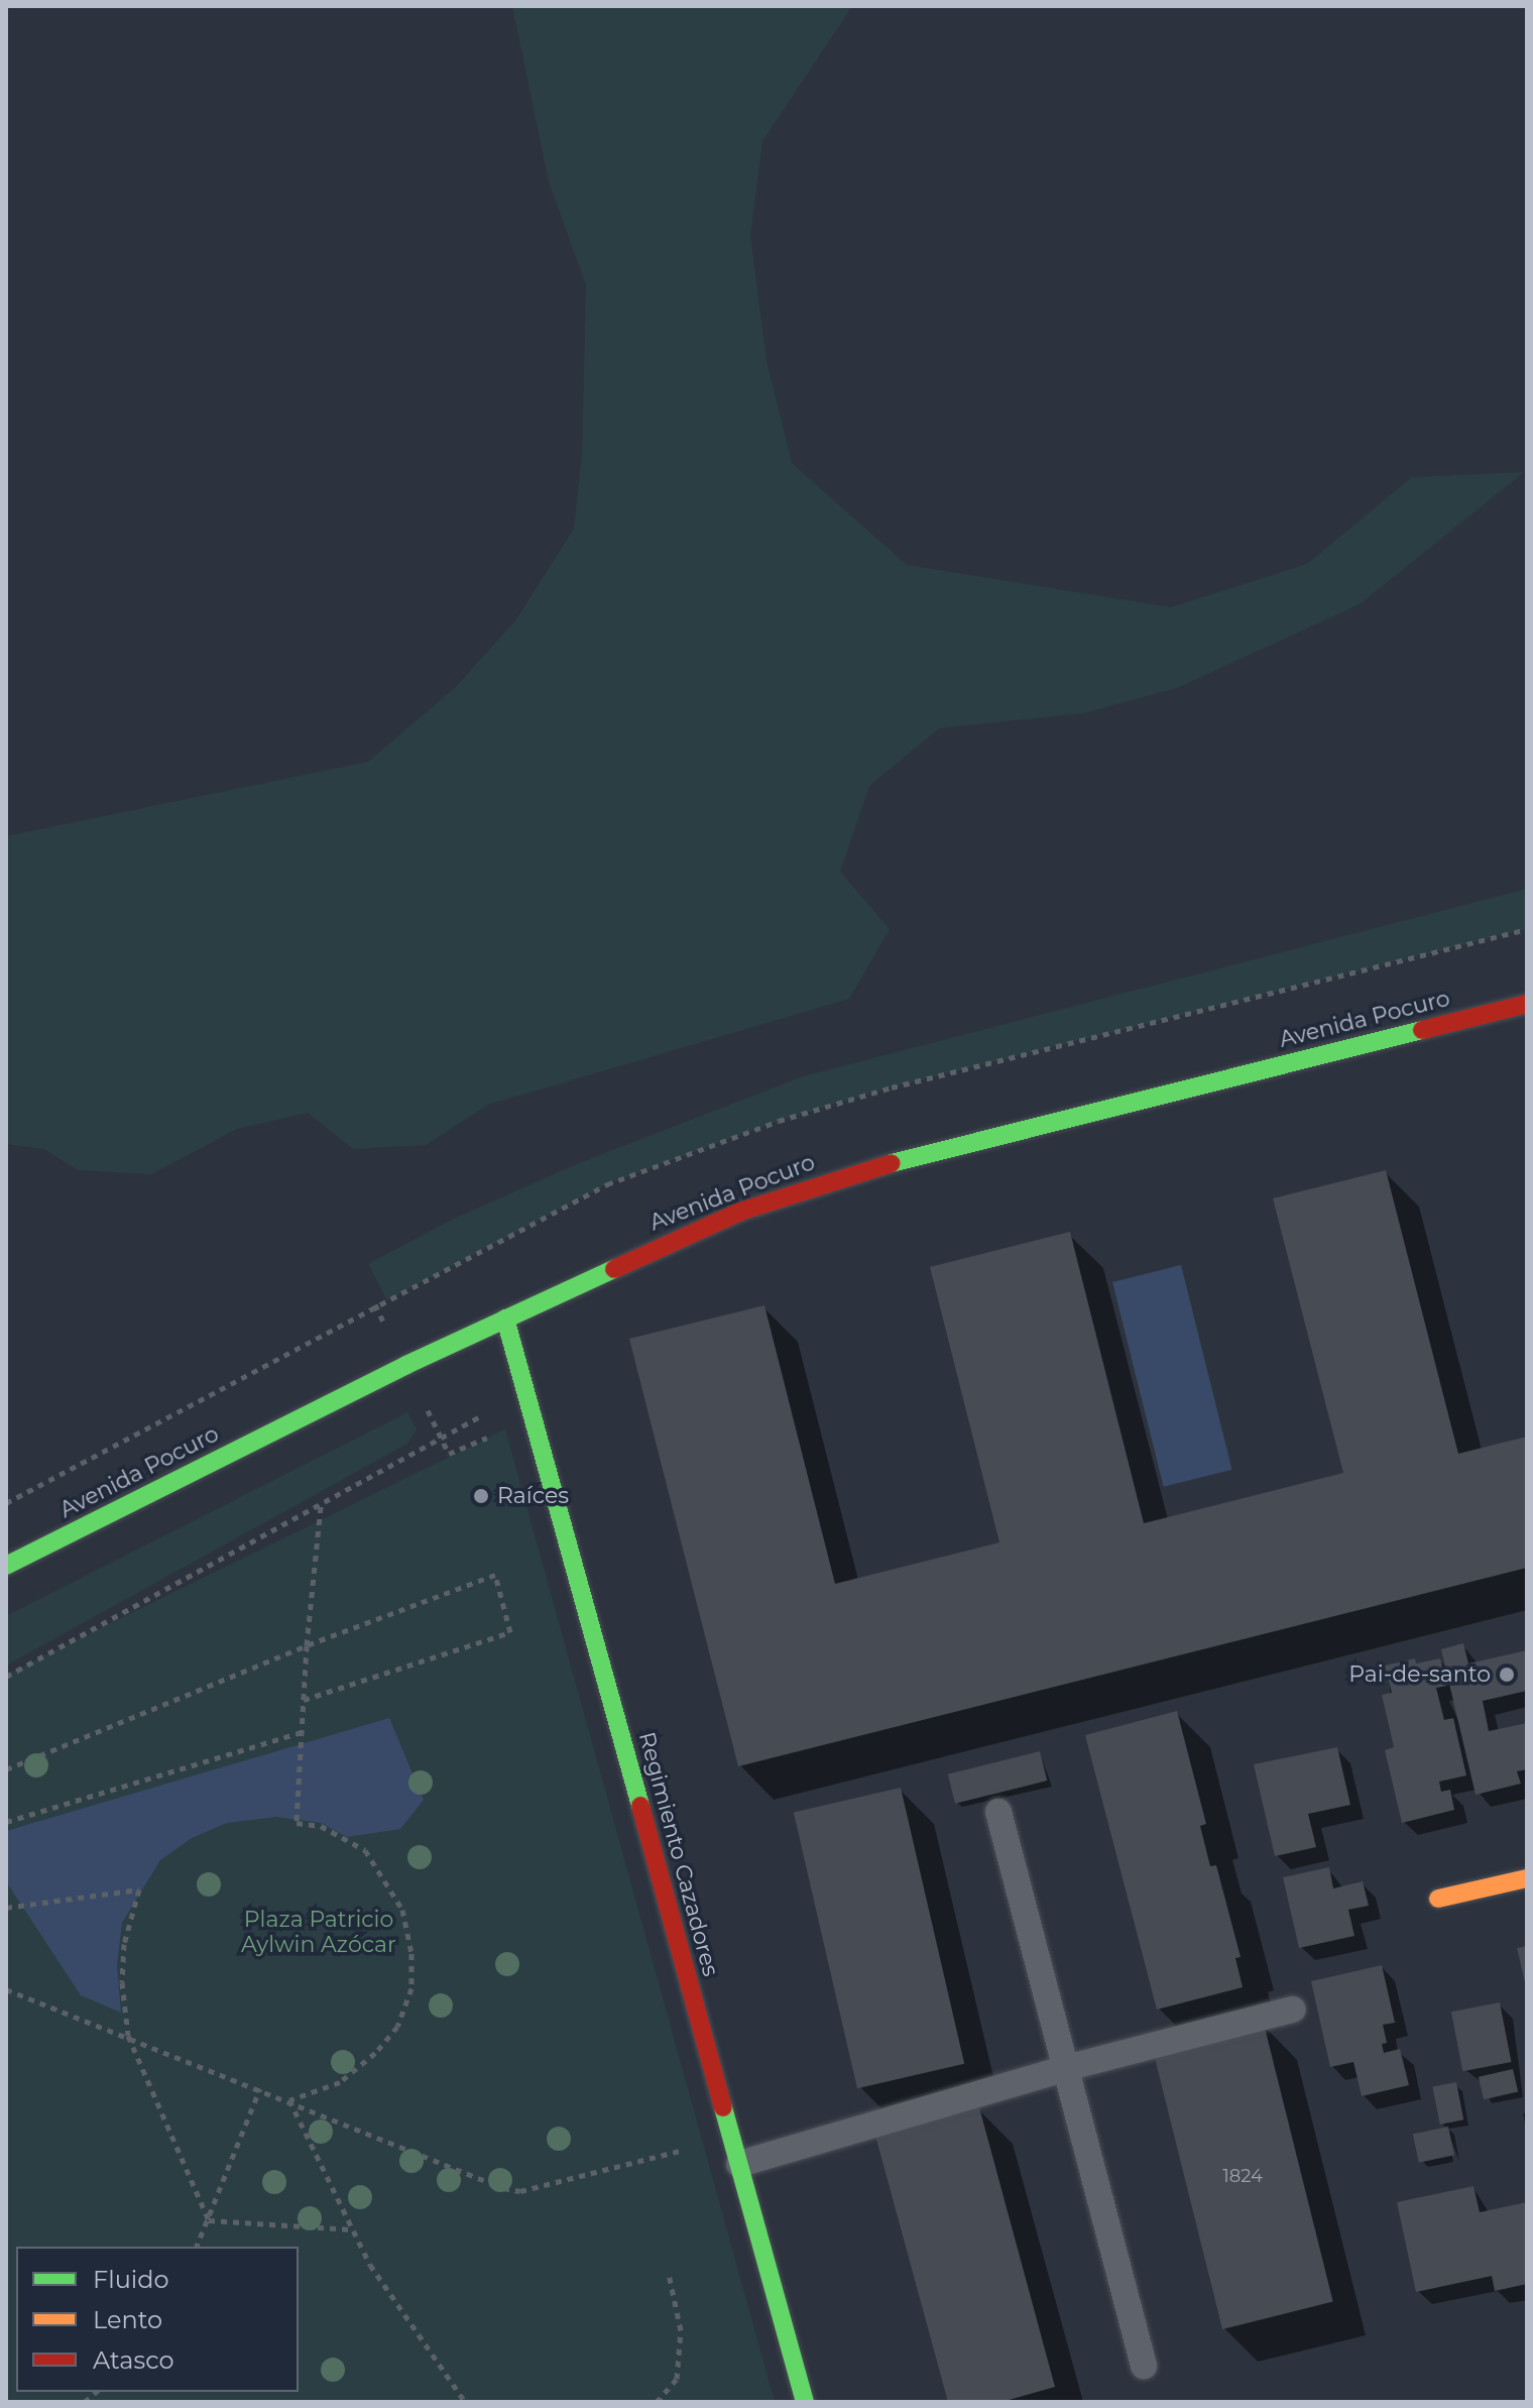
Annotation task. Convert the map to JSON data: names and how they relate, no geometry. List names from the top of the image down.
{
  "streets": {
    "main road": ["Avenida Pocuro", "Regimiento Cazadores"]
  },
  "crossings": [
    ["Avenida Pocuro", "Regimiento Cazadores"]
  ],
  "parks": ["Plaza Patricio Aylwin Azócar"],
  "places": ["Raíces", "Pai-de-santo"],
  "house_numbers": ["1824"],
  "legend": ["Fluido", "Lento", "Atasco"]
}
